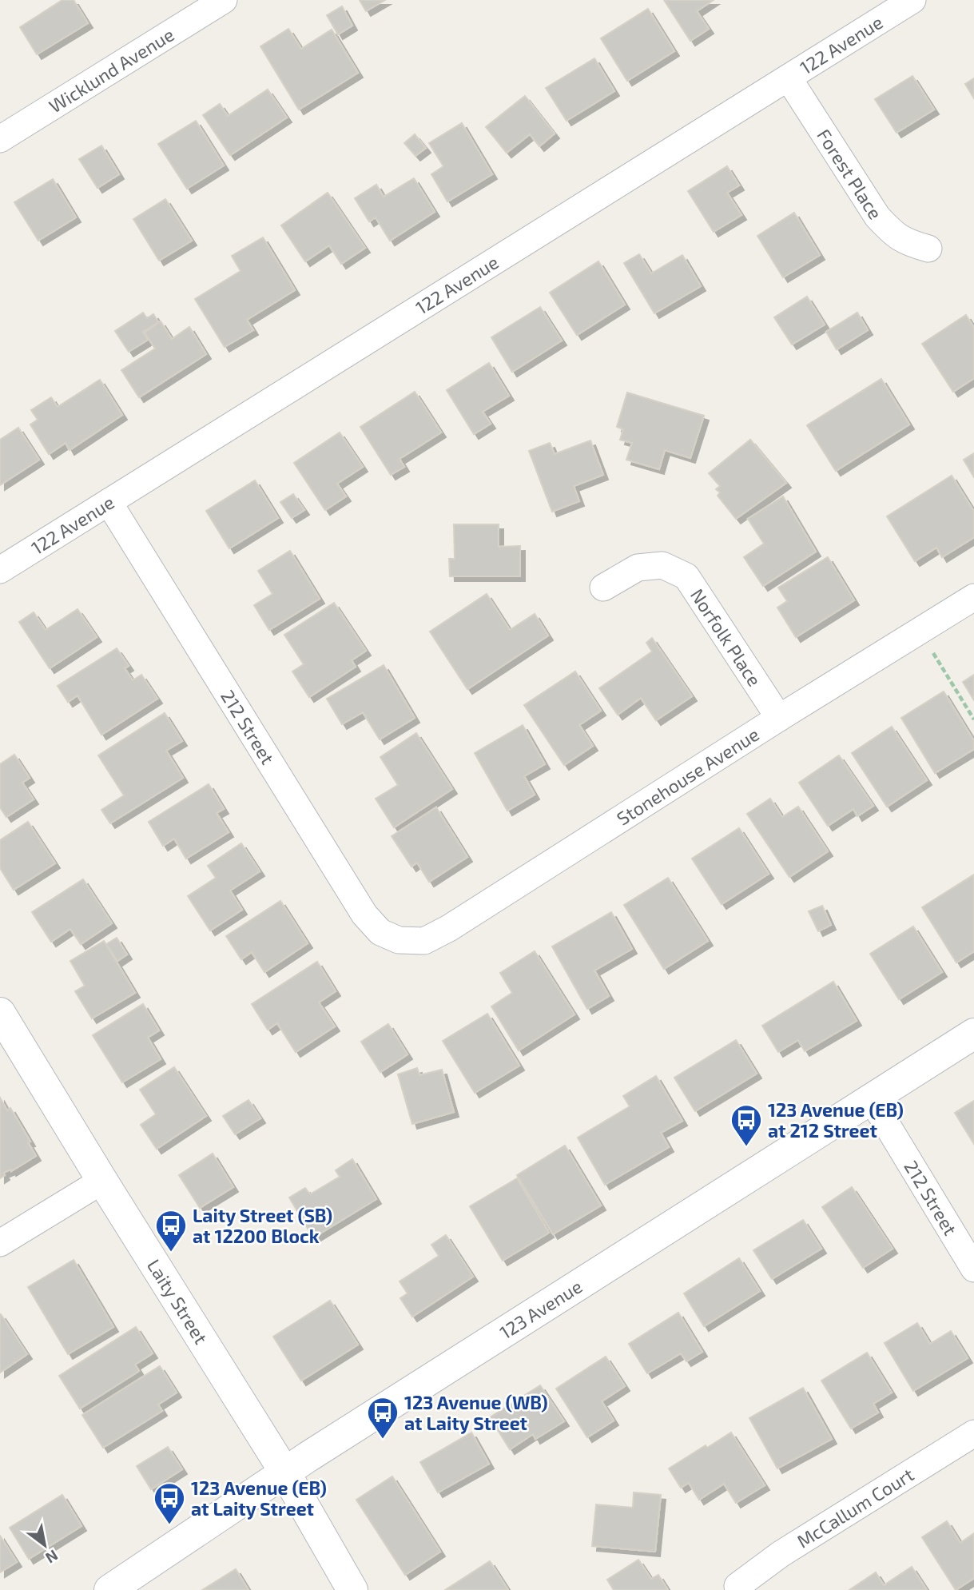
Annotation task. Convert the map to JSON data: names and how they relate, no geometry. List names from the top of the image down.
{
  "streets": {
    "street": [
      "122 Avenue",
      "Wicklund Avenue",
      "Forest Place",
      "Norfolk Place",
      "212 Street",
      "Stonehouse Avenue",
      "Laity Street",
      "123 Avenue",
      "McCallum Court"
    ]
  },
  "crossings": [
    ["122 Avenue", "Forest Place"],
    ["122 Avenue", "212 Street"],
    ["Norfolk Place", "Stonehouse Avenue"],
    ["212 Street", "Stonehouse Avenue"],
    ["212 Street", "123 Avenue"],
    ["Laity Street", "123 Avenue"]
  ],
  "places": {
    "bus stop": [
      "123 Avenue (EB) at 212 Street",
      "Laity Street (SB) at 12200 Block",
      "123 Avenue (WB) at Laity Street",
      "123 Avenue (EB) at Laity Street"
    ]
  },
  "north": "bottom right"
}
